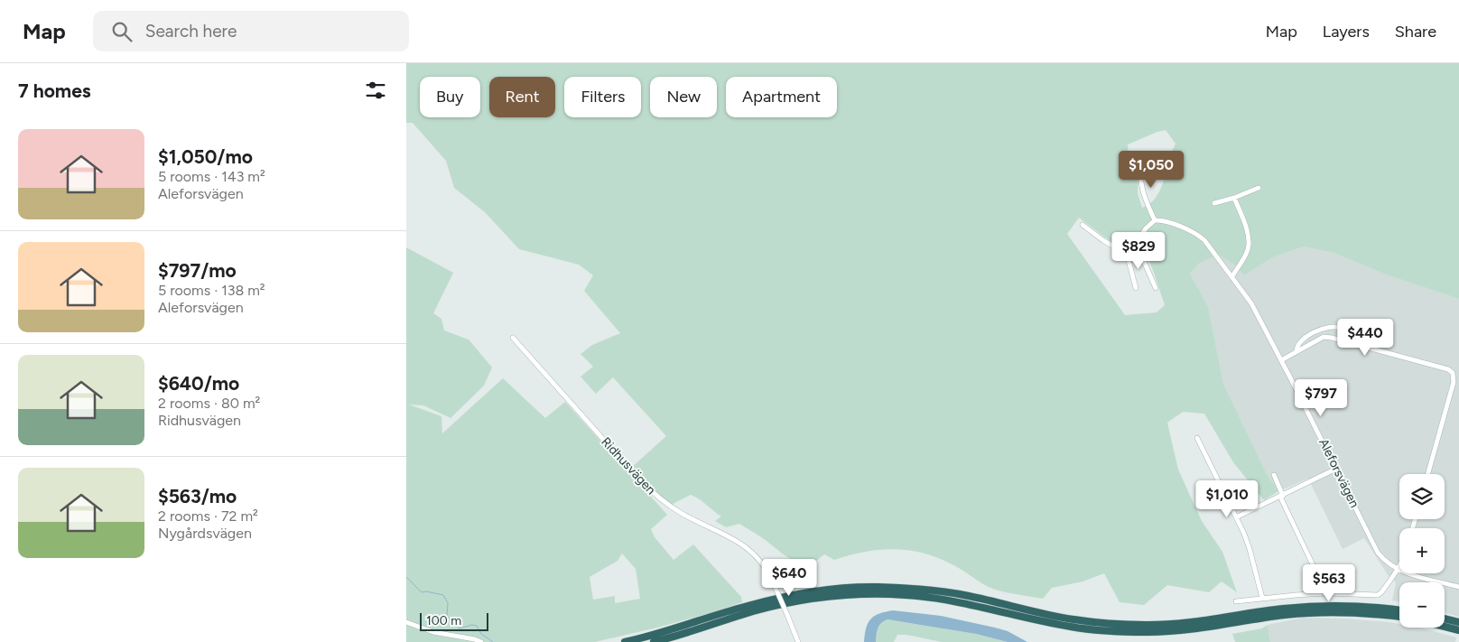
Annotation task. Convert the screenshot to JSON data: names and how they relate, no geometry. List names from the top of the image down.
{
  "streets": {
    "street": ["Ridhusvägen", "Aleforsvägen"]
  },
  "scale_bar": "100 m",
  "page": {
    "header": "Map",
    "search": "Search here",
    "nav": ["Map", "Layers", "Share"],
    "heading": "7 homes",
    "chip": [
      "Buy",
      "Rent",
      "Filters",
      "New",
      "Apartment"
    ],
    "list": [
      {
        "name": "$1,050/mo",
        "note": "5 rooms · 143 m² · Aleforsvägen"
      },
      {
        "name": "$797/mo",
        "note": "5 rooms · 138 m² · Aleforsvägen"
      },
      {
        "name": "$640/mo",
        "note": "2 rooms · 80 m² · Ridhusvägen"
      },
      {
        "name": "$563/mo",
        "note": "2 rooms · 72 m² · Nygårdsvägen"
      }
    ],
    "price": [
      "$1,050",
      "$829",
      "$440",
      "$797",
      "$1,010",
      "$640",
      "$563"
    ],
    "map_buttons": ["+", "−"],
    "scale": "100 m"
  }
}
